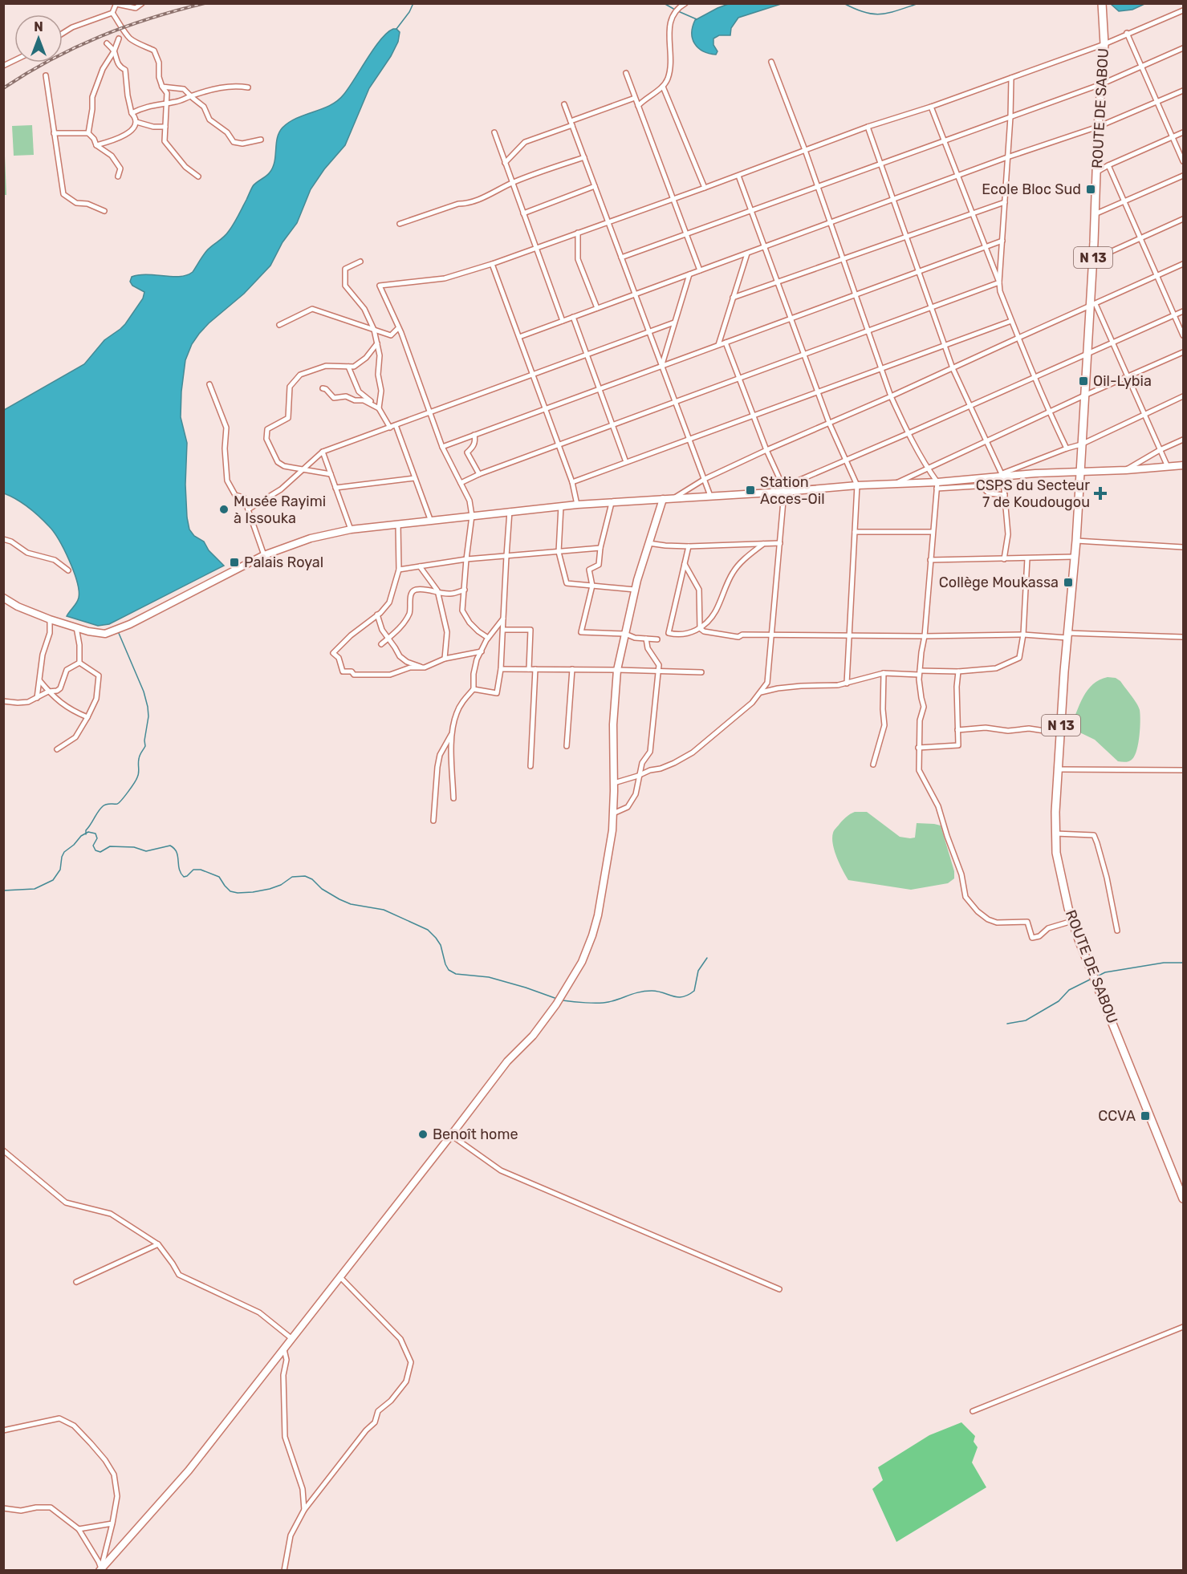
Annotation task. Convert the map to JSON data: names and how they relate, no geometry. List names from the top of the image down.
{
  "streets": {
    "main road": ["ROUTE DE SABOU", "N 13"]
  },
  "places": {
    "transit": [
      "Ecole Bloc Sud",
      "Oil-Lybia",
      "Station Acces-Oil",
      "Palais Royal",
      "Collège Moukassa",
      "CCVA"
    ],
    "health": ["CSPS du Secteur 7 de Koudougou"],
    "other": ["Musée Rayimi à Issouka", "Benoît home"]
  },
  "north": "top"
}
